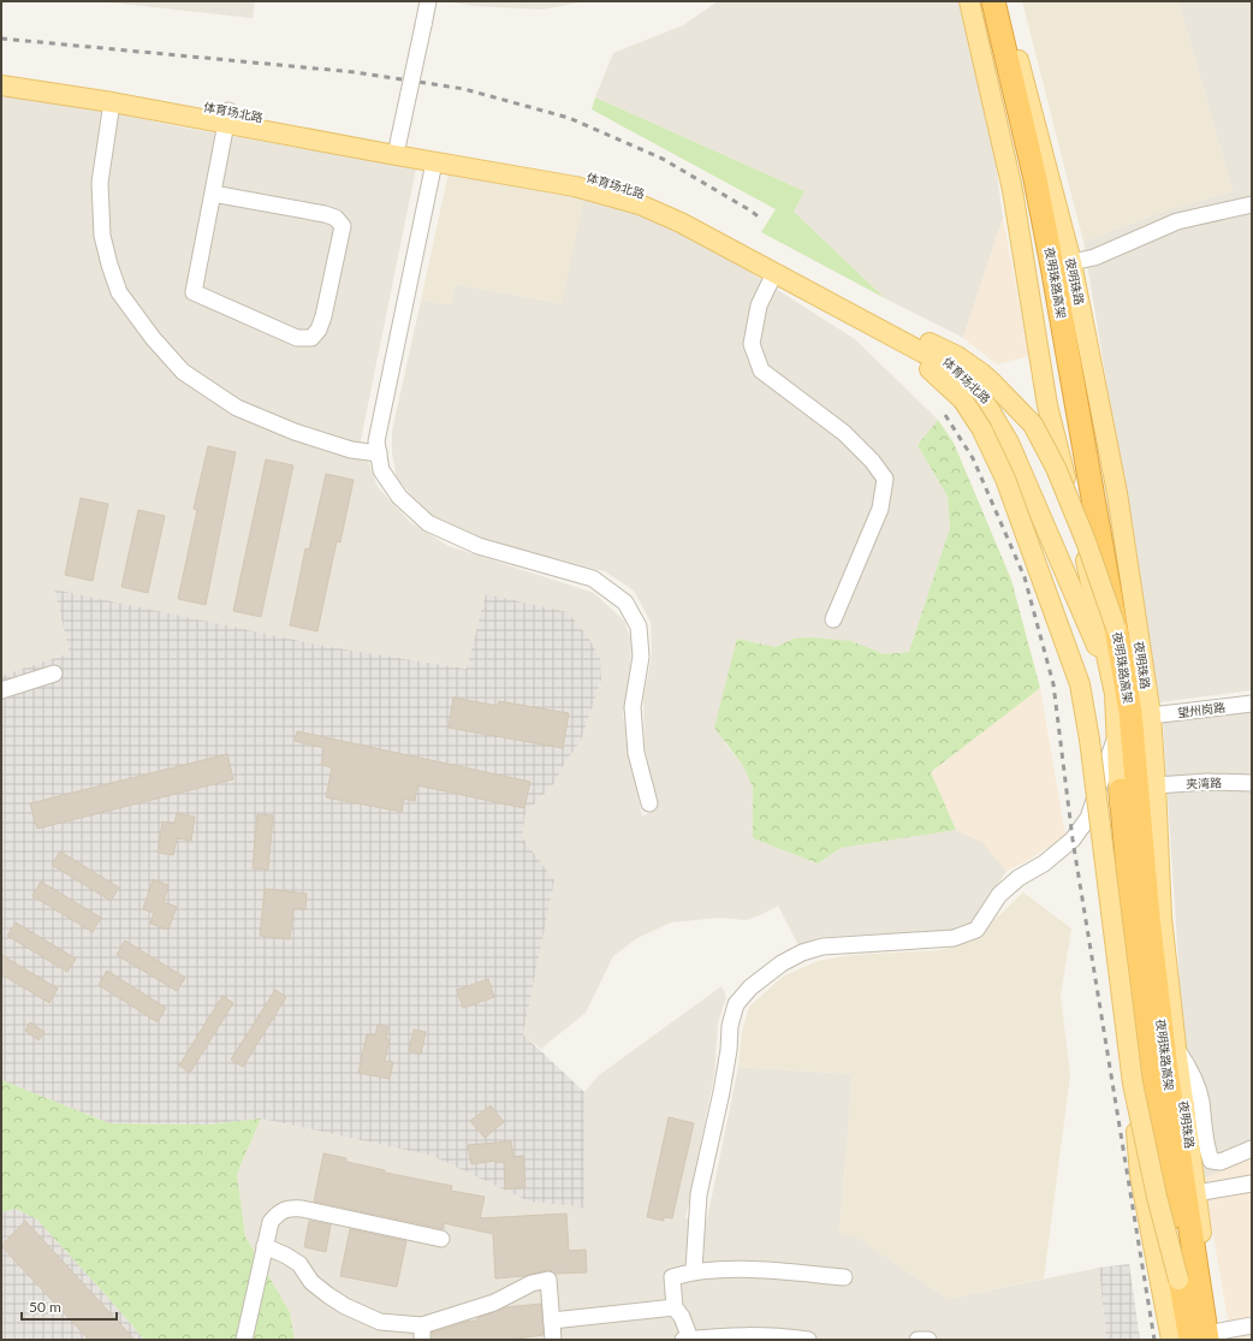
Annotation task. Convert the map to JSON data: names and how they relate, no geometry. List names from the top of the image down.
{
  "streets": {
    "highway": ["夜明珠路高架"],
    "main road": ["体育场北路", "夜明珠路"],
    "street": ["望州岗路", "夹湾路"]
  },
  "crossings": [
    ["夜明珠路", "夜明珠路高架"],
    ["夜明珠路", "望州岗路"],
    ["夜明珠路", "夹湾路"]
  ],
  "scale_bar": "50 m"
}
